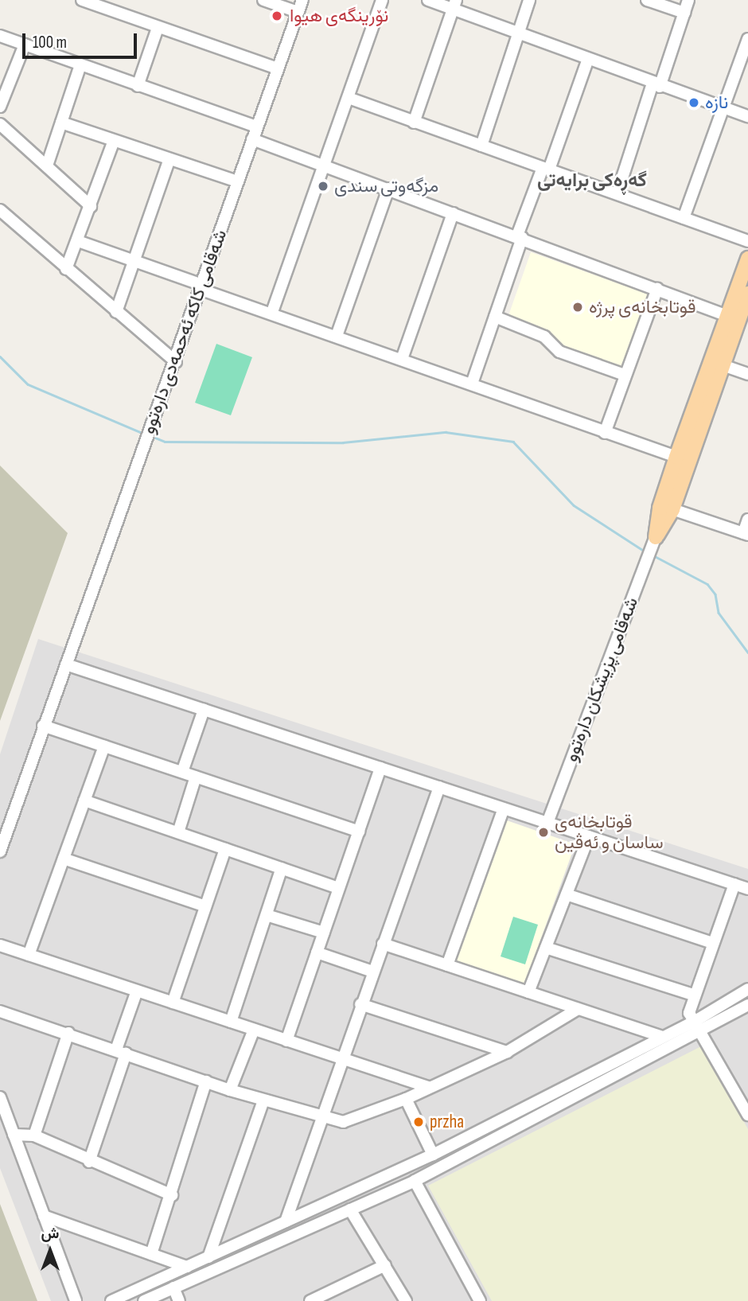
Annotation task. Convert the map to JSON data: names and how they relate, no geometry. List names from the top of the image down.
{
  "streets": {
    "main road": ["شەقامی پزیشکان دارەتوو"],
    "street": ["شەقامی کاکە ئەحمەدی دارەتوو"]
  },
  "districts": ["گەڕەکی برایەتی"],
  "places": [
    "نۆرینگەی هیوا",
    "نازە",
    "مزگەوتی سندی",
    "قوتابخانەی پرژە",
    "قوتابخانەی ساسان و ئەڤین",
    "przha"
  ],
  "scale_bar": "100 m",
  "north": "top"
}
